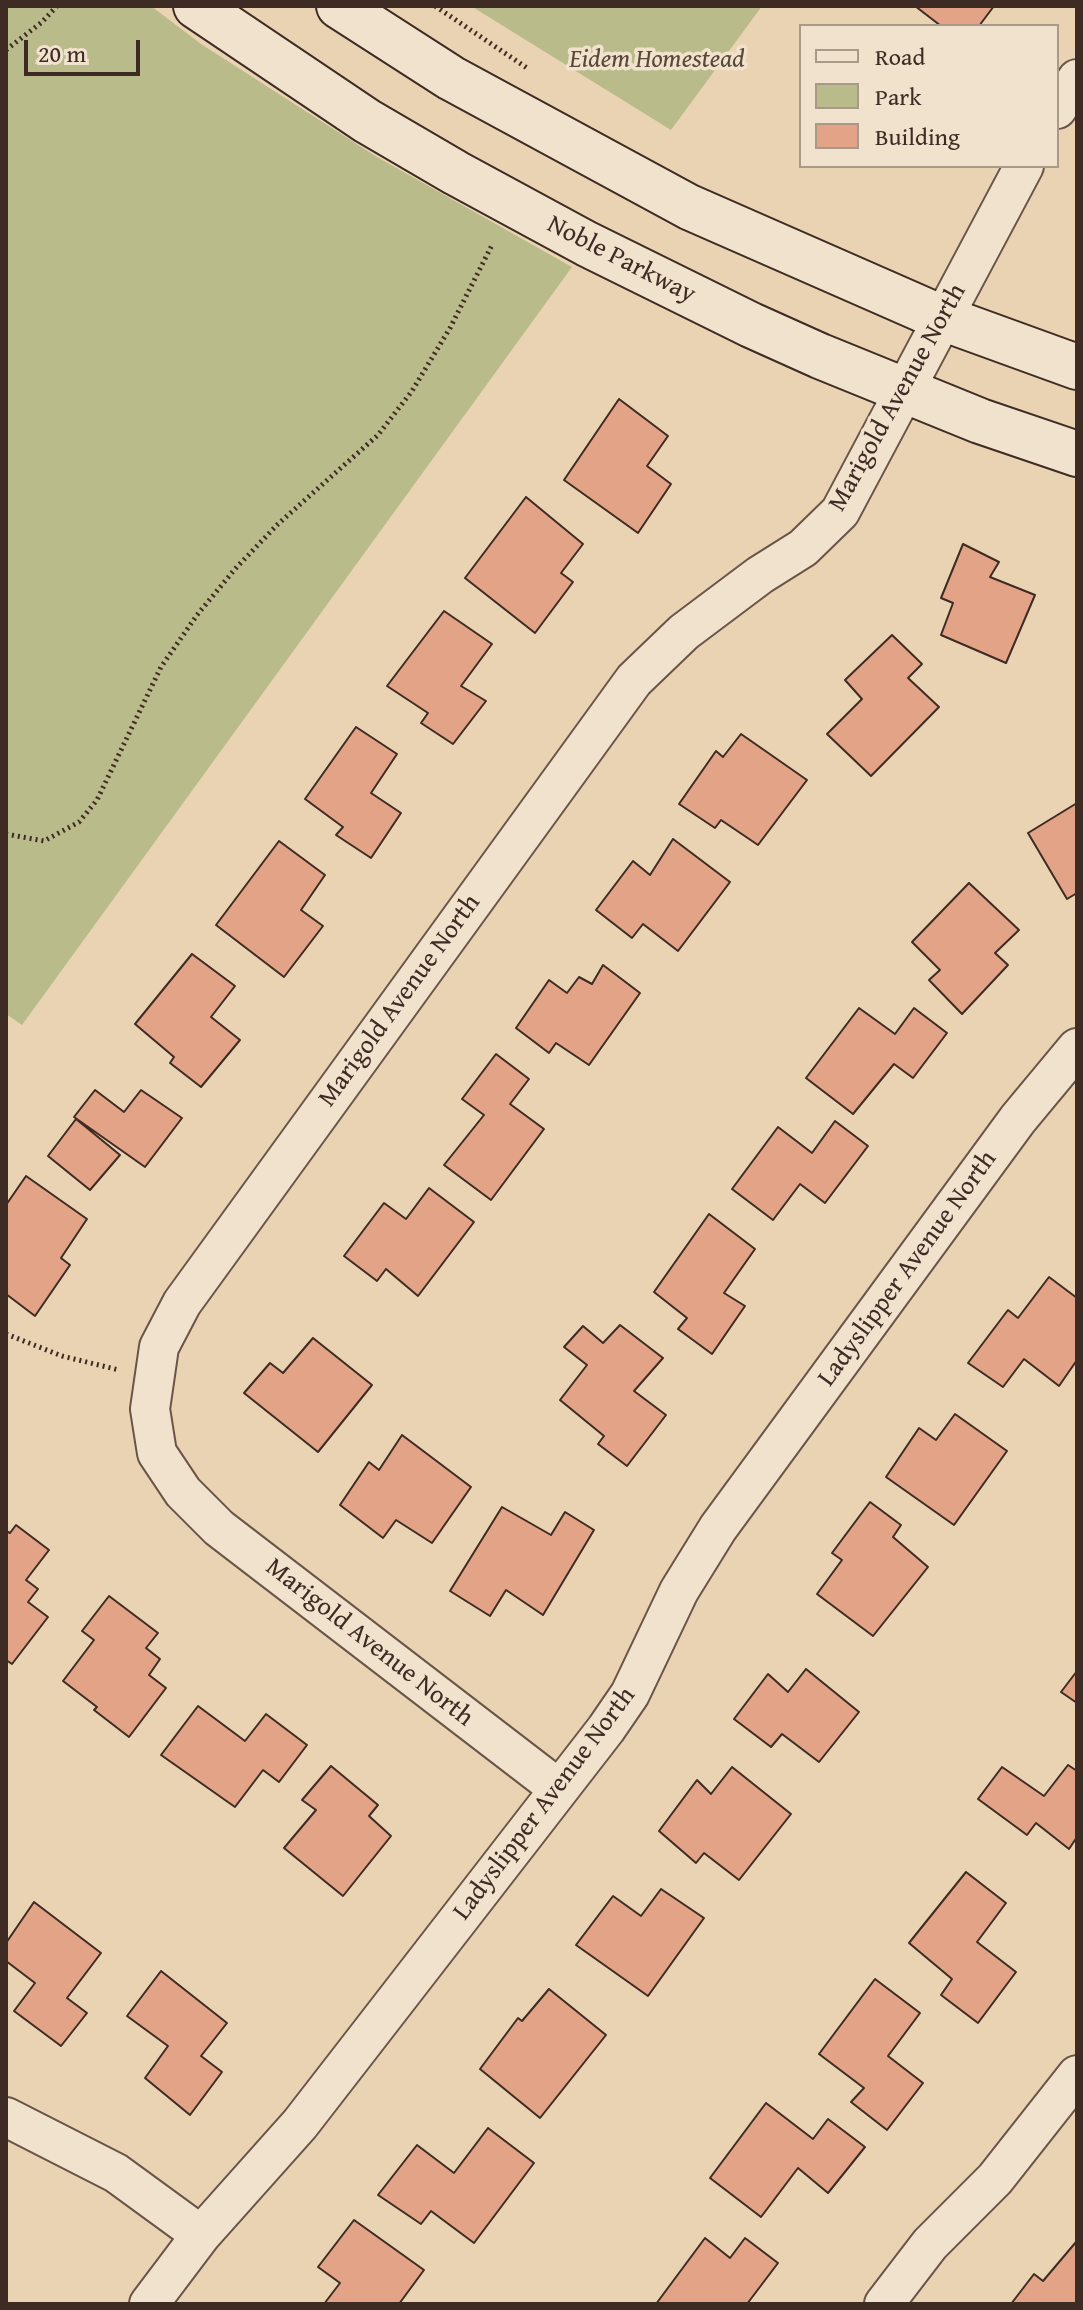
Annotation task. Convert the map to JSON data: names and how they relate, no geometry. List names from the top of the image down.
{
  "streets": {
    "main road": ["Noble Parkway"],
    "street": ["Marigold Avenue North", "Ladyslipper Avenue North"]
  },
  "crossings": [
    ["Noble Parkway", "Marigold Avenue North"],
    ["Marigold Avenue North", "Ladyslipper Avenue North"]
  ],
  "parks": ["Eidem Homestead"],
  "legend": ["Road", "Park", "Building"],
  "scale_bar": "20 m"
}
